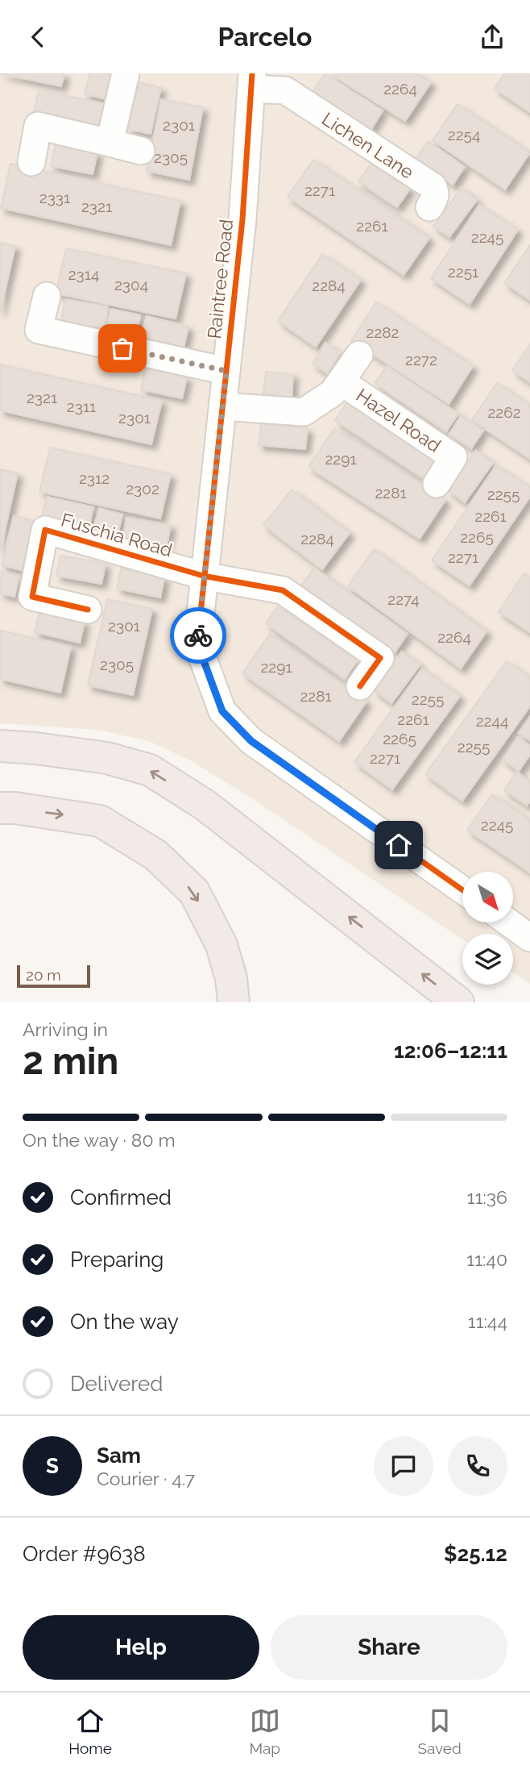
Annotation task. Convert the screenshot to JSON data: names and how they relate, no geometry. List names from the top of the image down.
{
  "streets": {
    "street": [
      "Lichen Lane",
      "Raintree Road",
      "Hazel Road",
      "Fuschia Road"
    ]
  },
  "crossings": [
    ["Raintree Road", "Hazel Road"],
    ["Raintree Road", "Fuschia Road"]
  ],
  "house_numbers": [
    "2264",
    "2301",
    "2254",
    "2305",
    "2271",
    "2331",
    "2321",
    "2261",
    "2245",
    "2251",
    "2314",
    "2304",
    "2284",
    "2282",
    "2272",
    "2321",
    "2311",
    "2262",
    "2301",
    "2291",
    "2312",
    "2302",
    "2281",
    "2255",
    "2261",
    "2265",
    "2284",
    "2271",
    "2274",
    "2301",
    "2264",
    "2305",
    "2291",
    "2281",
    "2255",
    "2261",
    "2244",
    "2265",
    "2255",
    "2271",
    "2245"
  ],
  "scale_bar": "20 m",
  "north": "bottom right",
  "page": {
    "header": "Parcelo",
    "scale": "20 m",
    "heading": ["2 min", "Arriving in", "12:06–12:11"],
    "panel": [
      "Sam",
      "Courier · 4.7",
      "Order #9638",
      "$25.12"
    ],
    "bar": "On the way · 80 m",
    "list": [
      ["Confirmed", "11:36"],
      ["Preparing", "11:40"],
      ["On the way", "11:44"],
      "Delivered"
    ],
    "round": "S",
    "buttons": ["Help", "Share"],
    "tabs": ["Home", "Map", "Saved"]
  }
}
